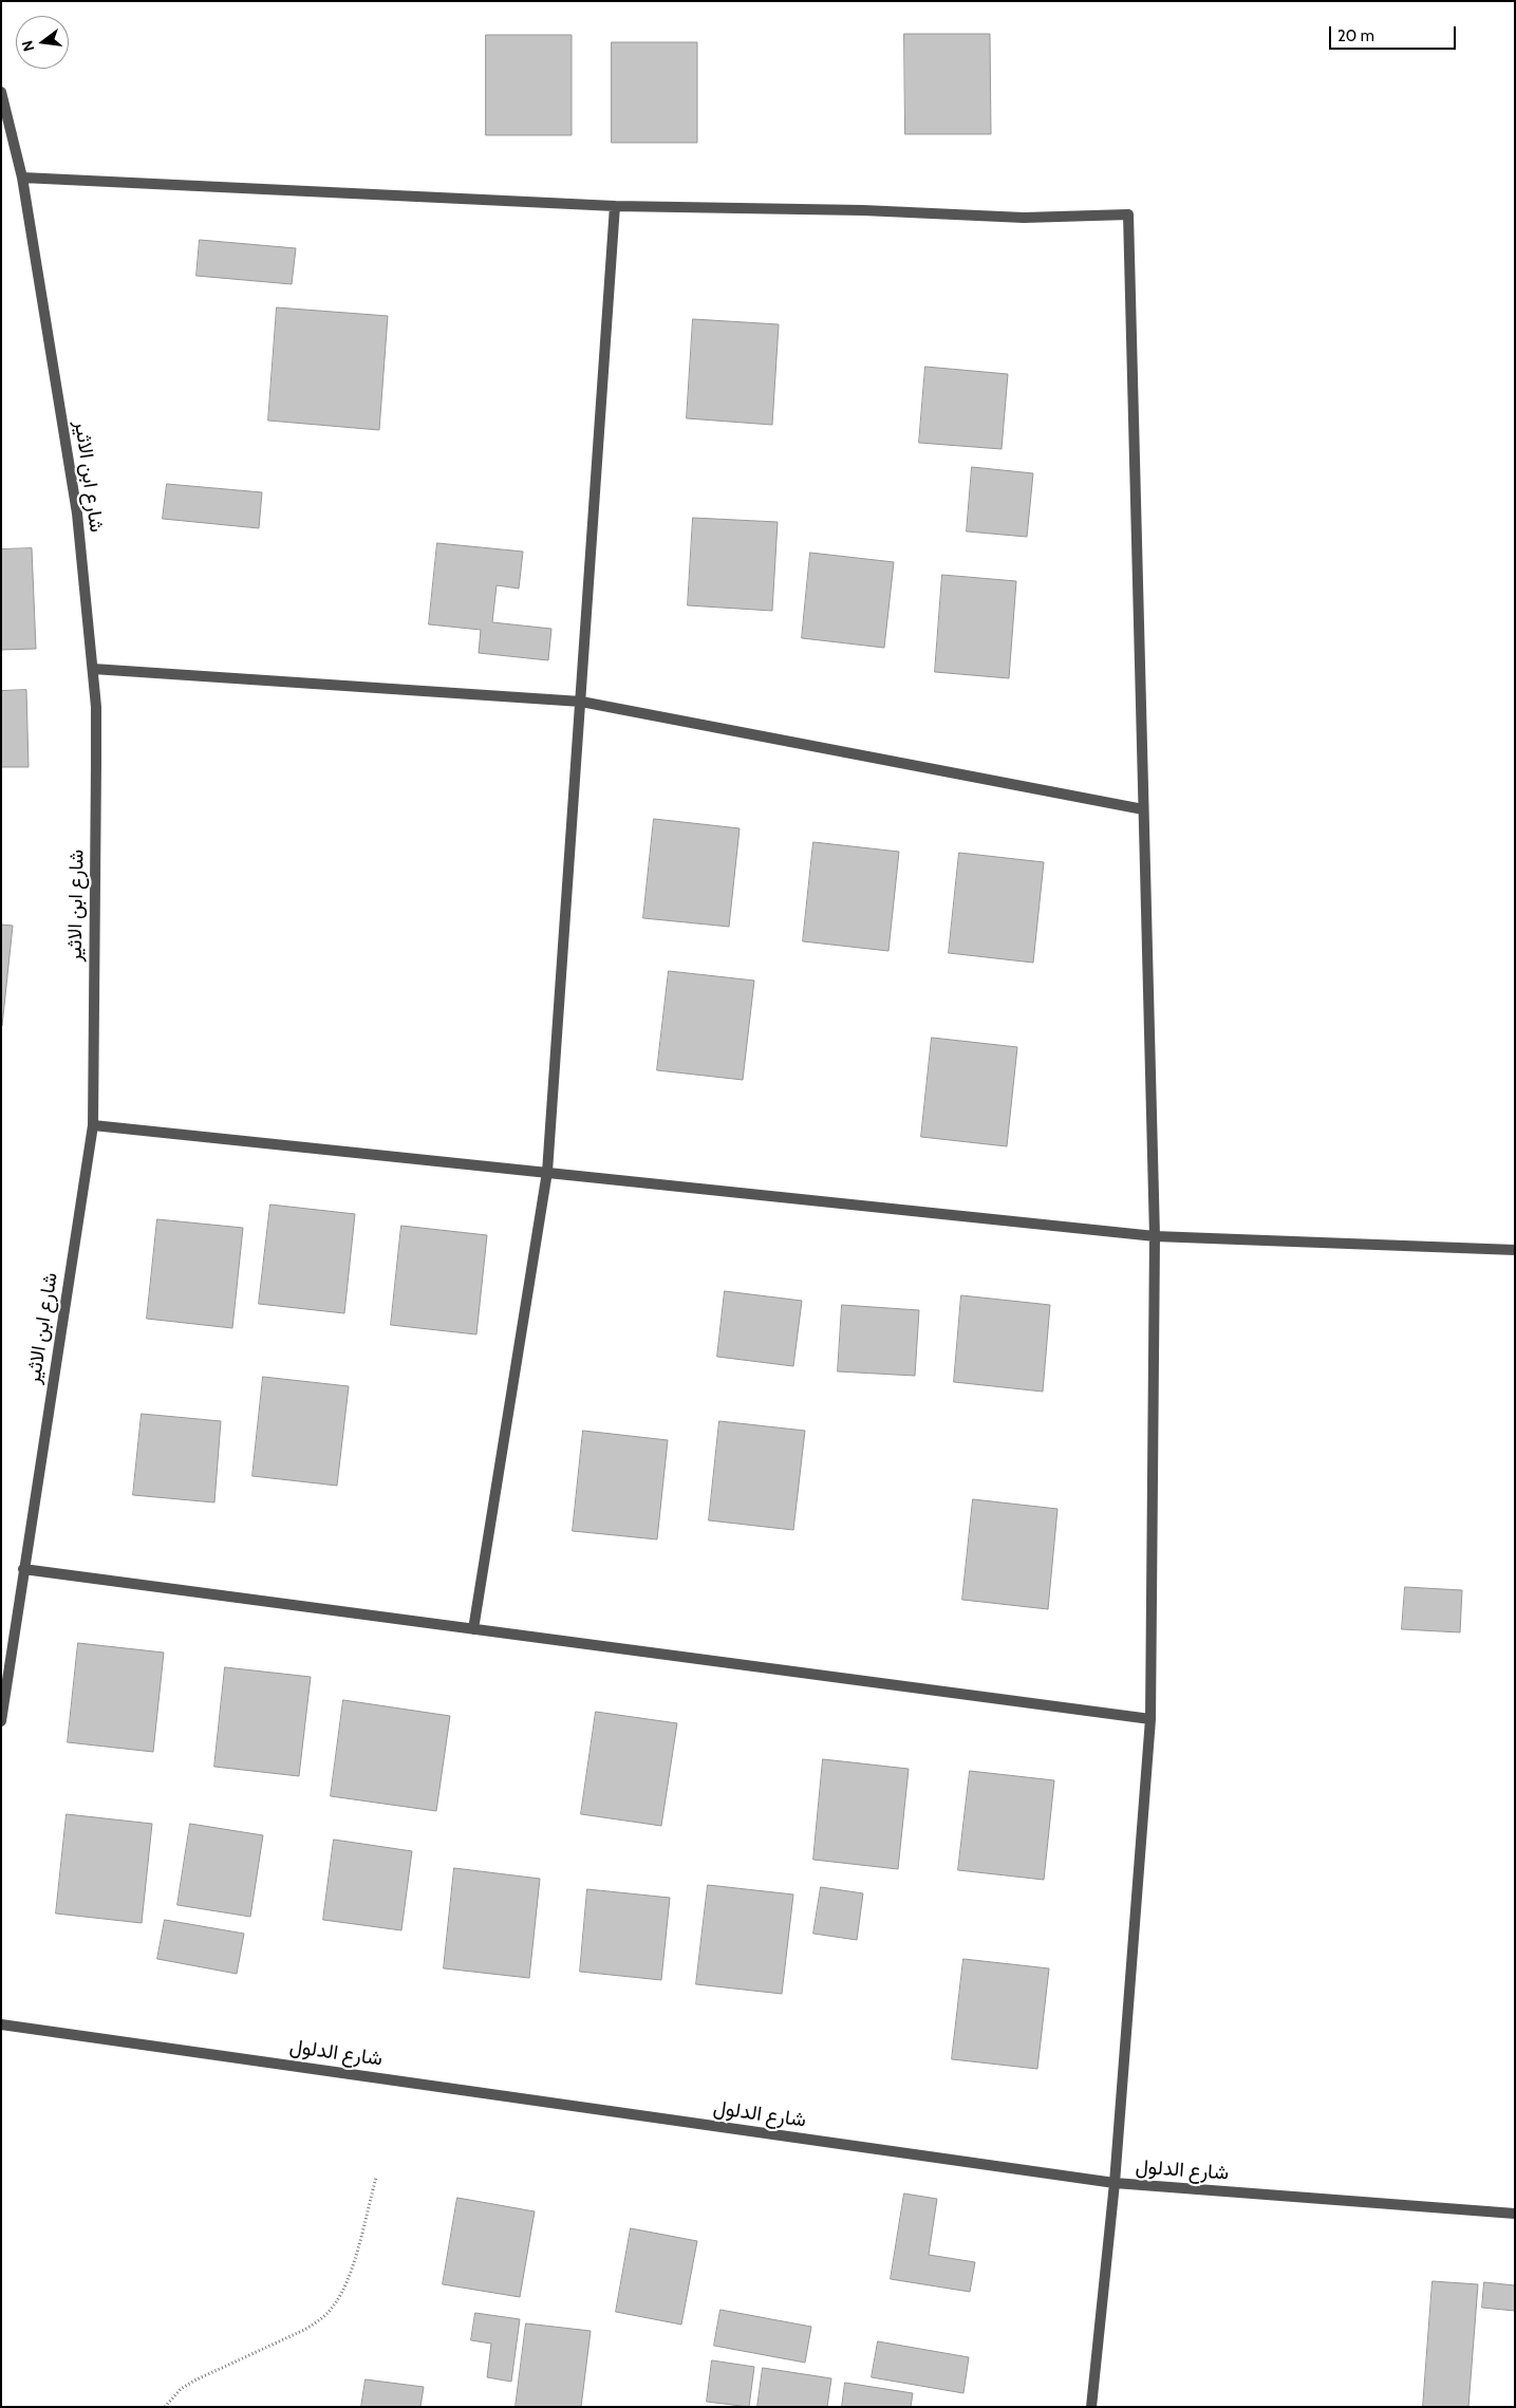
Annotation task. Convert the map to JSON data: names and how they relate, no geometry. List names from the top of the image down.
{
  "streets": {
    "street": ["شارع ابن الاثير", "شارع الدلول"]
  },
  "scale_bar": "20 m",
  "north": "left"
}
